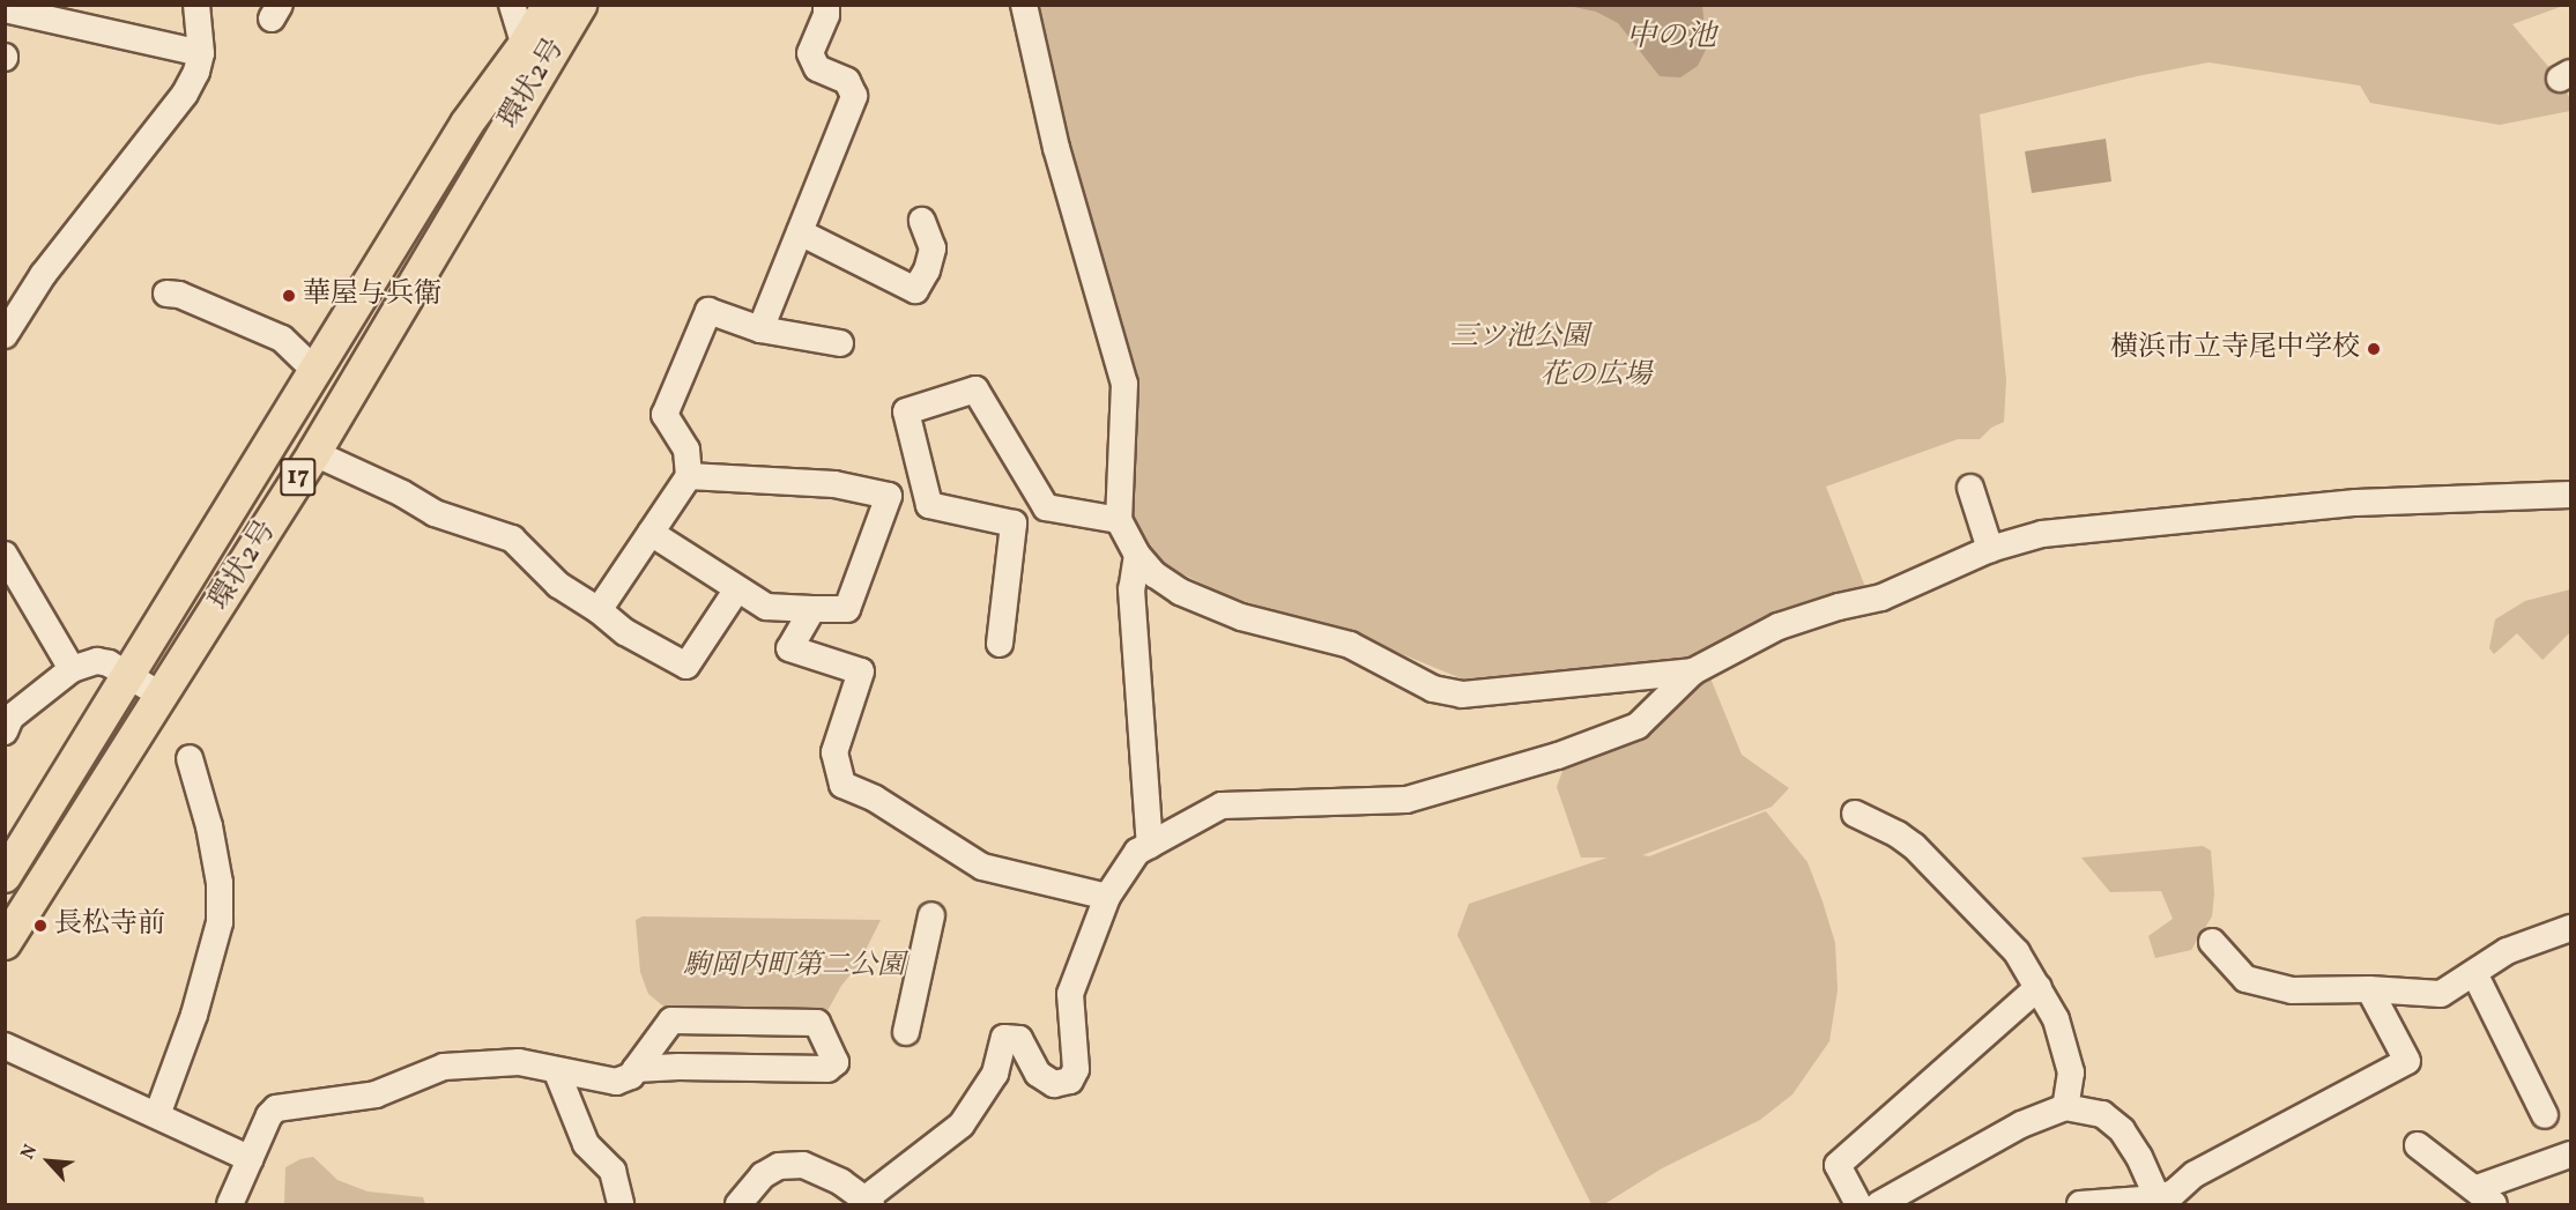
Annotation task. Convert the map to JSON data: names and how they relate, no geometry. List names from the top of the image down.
{
  "streets": {
    "main road": ["環状2号", "17"]
  },
  "water": ["中の池"],
  "parks": ["三ツ池公園", "花の広場", "駒岡内町第二公園"],
  "places": ["華屋与兵衛", "横浜市立寺尾中学校", "長松寺前"],
  "north": "top left"
}
